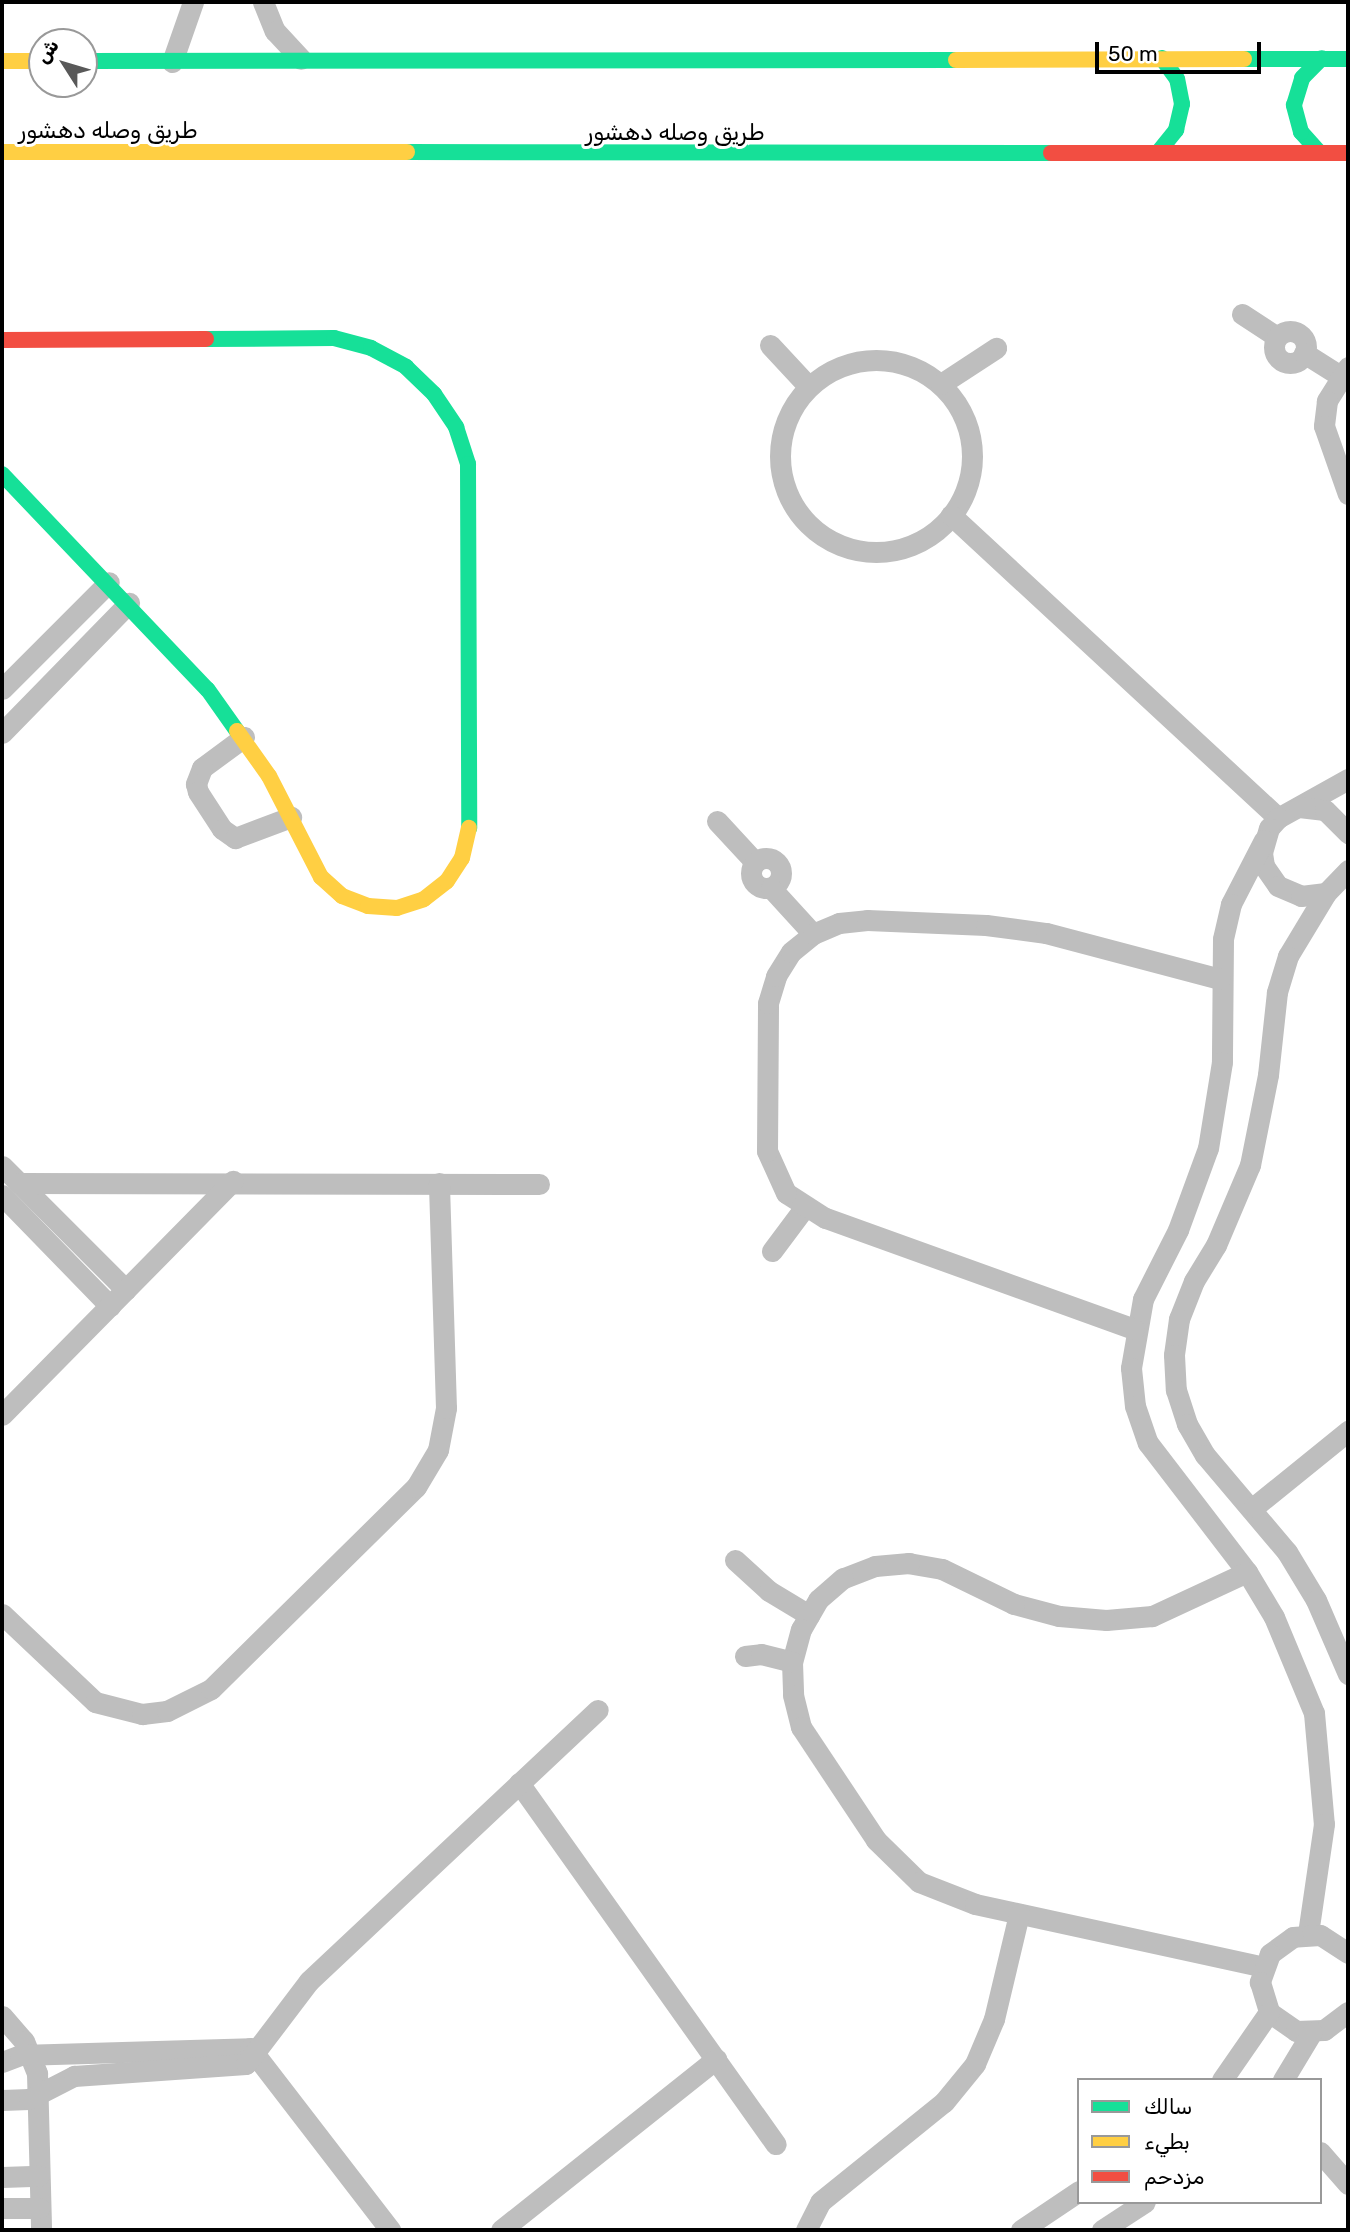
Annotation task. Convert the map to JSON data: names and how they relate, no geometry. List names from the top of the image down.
{
  "streets": {
    "main road": ["طريق وصله دهشور"]
  },
  "legend": ["سالك", "بطيء", "مزدحم"],
  "scale_bar": "50 m",
  "north": "top left"
}
